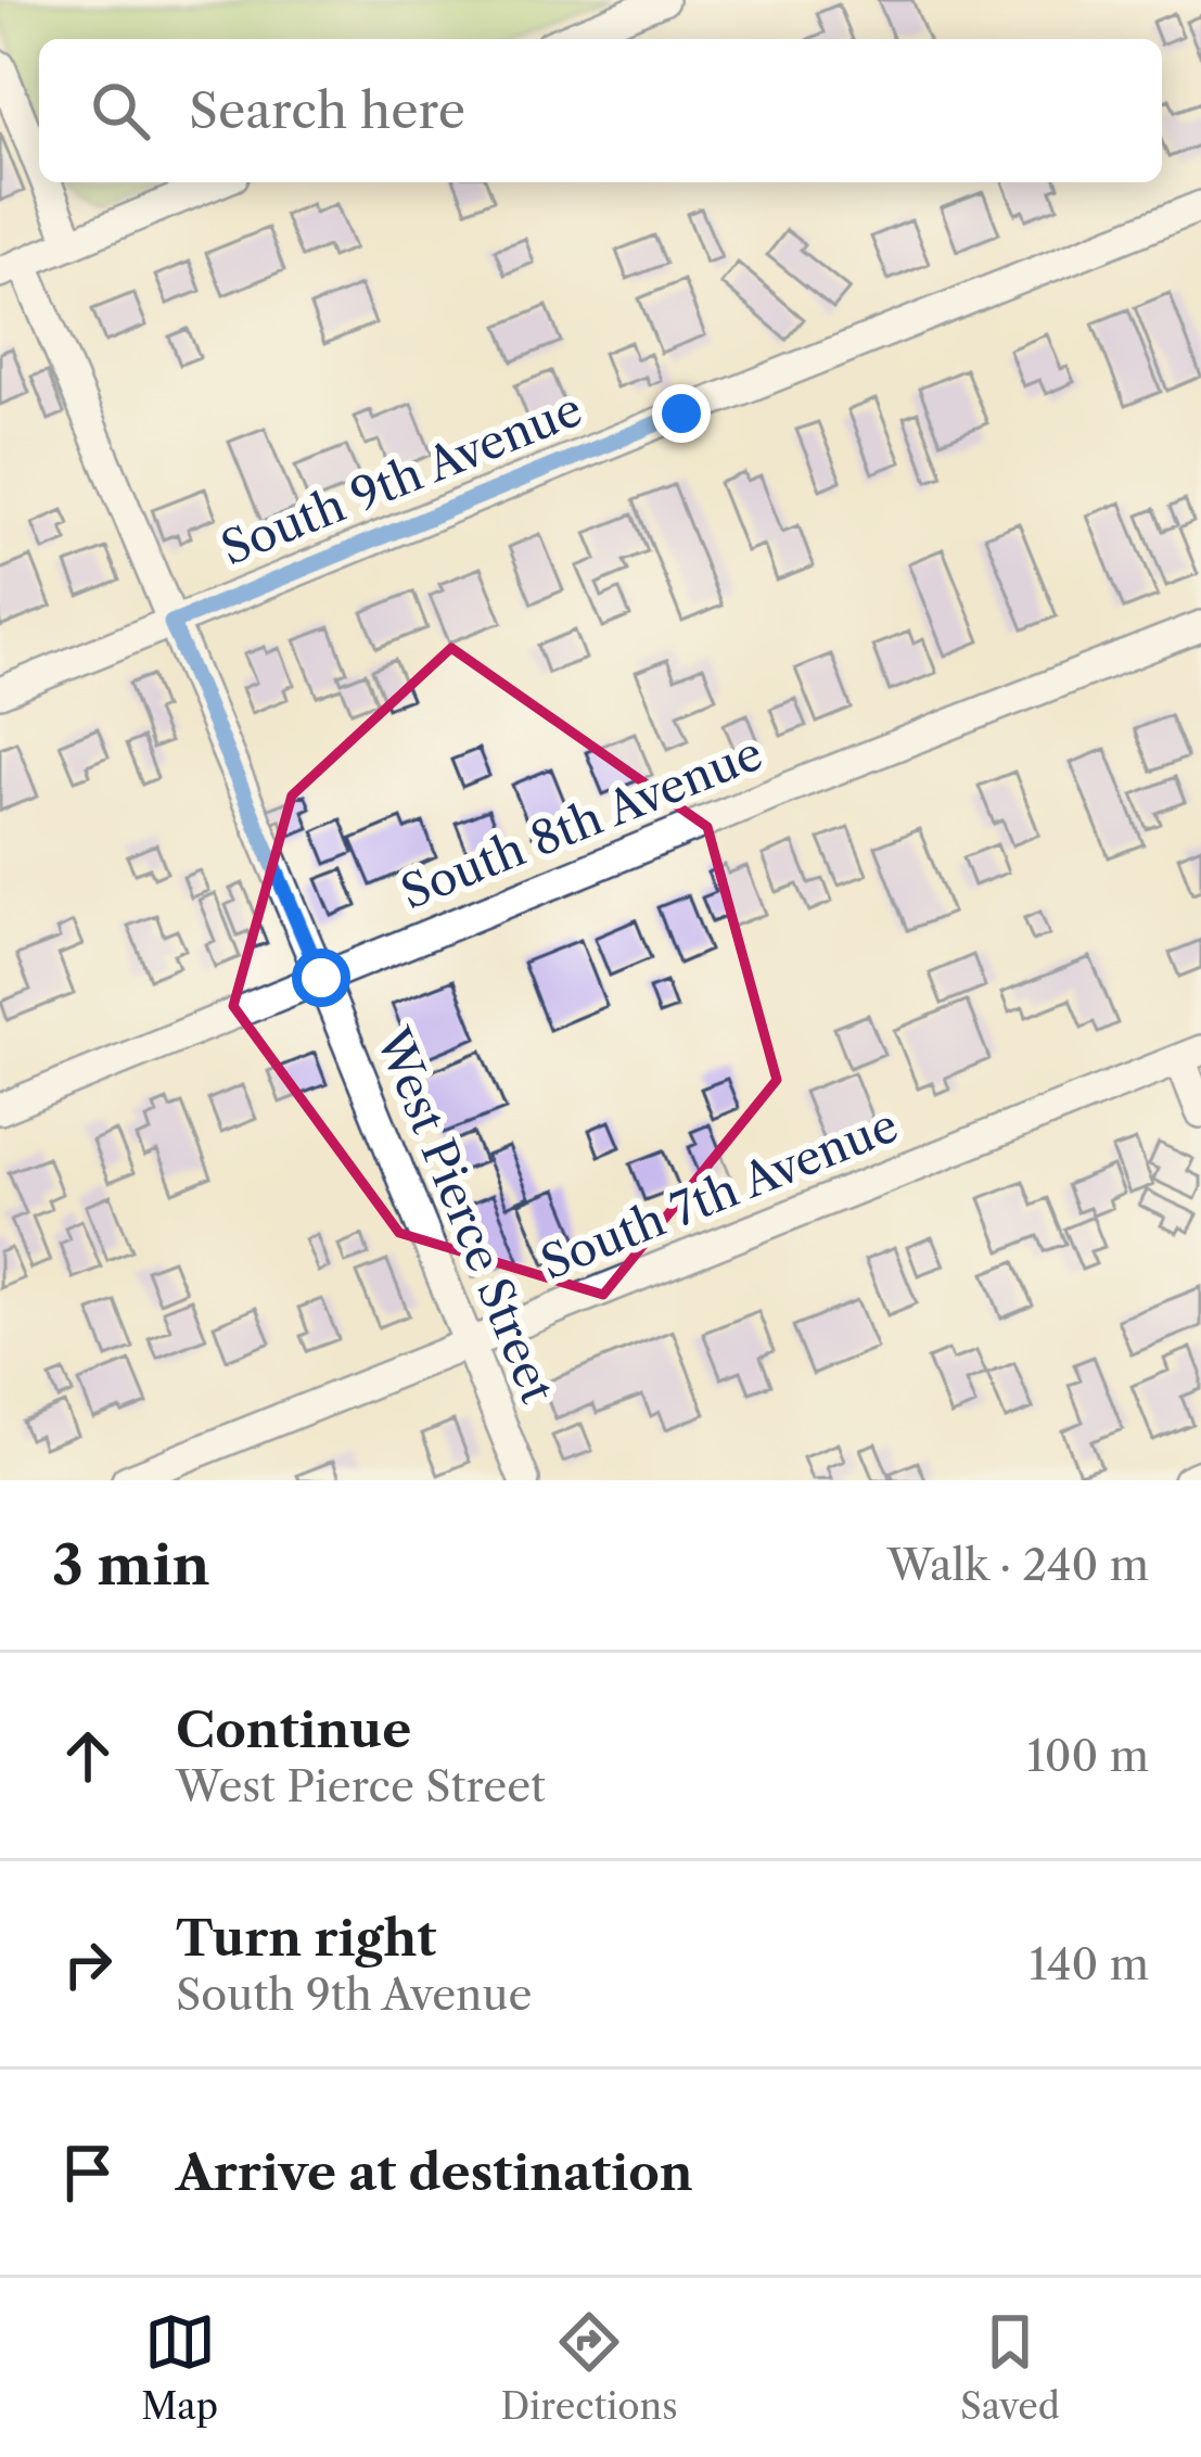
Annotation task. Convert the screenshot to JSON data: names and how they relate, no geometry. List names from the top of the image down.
{
  "streets": {
    "street": [
      "South 9th Avenue",
      "South 8th Avenue",
      "South 7th Avenue",
      "West Pierce Street"
    ]
  },
  "crossings": [
    ["South 9th Avenue", "West Pierce Street"],
    ["South 8th Avenue", "West Pierce Street"],
    ["South 7th Avenue", "West Pierce Street"]
  ],
  "page": {
    "search": "Search here",
    "heading": ["3 min", "Walk · 240 m"],
    "list": [
      ["Continue", "West Pierce Street", "100 m"],
      ["Turn right", "South 9th Avenue", "140 m"],
      "Arrive at destination"
    ],
    "nav": ["Map", "Directions", "Saved"]
  }
}
